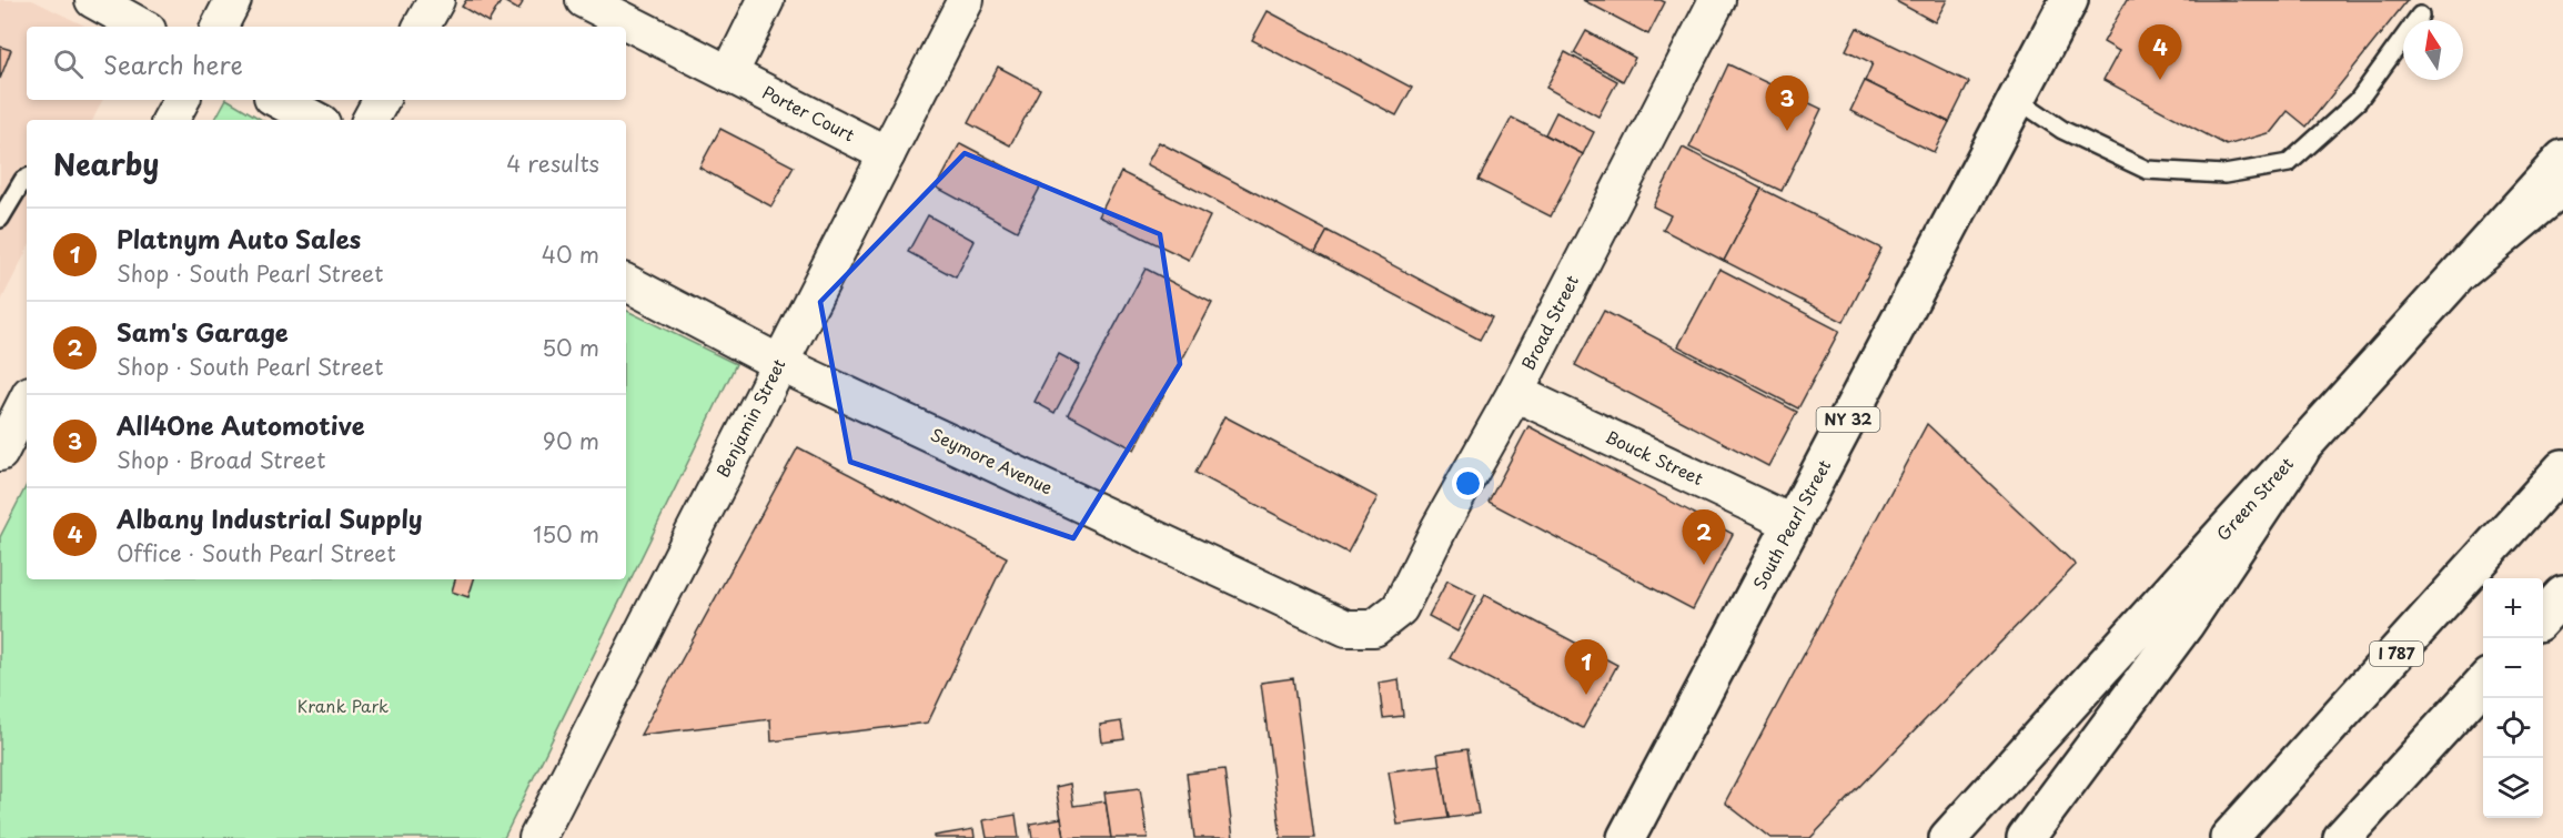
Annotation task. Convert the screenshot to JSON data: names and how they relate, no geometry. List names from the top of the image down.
{
  "streets": {
    "main road": [
      "NY 32",
      "Green Street",
      "South Pearl Street",
      "I 787"
    ],
    "street": [
      "Porter Court",
      "Broad Street",
      "Benjamin Street",
      "Bouck Street",
      "Seymore Avenue"
    ]
  },
  "crossings": [
    ["Porter Court", "Benjamin Street"],
    ["Broad Street", "Bouck Street"],
    ["Broad Street", "Seymore Avenue"],
    ["Benjamin Street", "Seymore Avenue"],
    ["Bouck Street", "South Pearl Street"]
  ],
  "parks": ["Krank Park"],
  "north": "top",
  "page": {
    "pins": [
      "4",
      "3",
      "2",
      "1"
    ],
    "search": "Search here",
    "heading": ["Nearby", "4 results"],
    "list": [
      {
        "mark": "1",
        "name": "Platnym Auto Sales",
        "note": "Shop · South Pearl Street",
        "value": "40 m"
      },
      {
        "mark": "2",
        "name": "Sam's Garage",
        "note": "Shop · South Pearl Street",
        "value": "50 m"
      },
      {
        "mark": "3",
        "name": "All4One Automotive",
        "note": "Shop · Broad Street",
        "value": "90 m"
      },
      {
        "mark": "4",
        "name": "Albany Industrial Supply",
        "note": "Office · South Pearl Street",
        "value": "150 m"
      }
    ],
    "map_buttons": ["+", "−"]
  }
}
